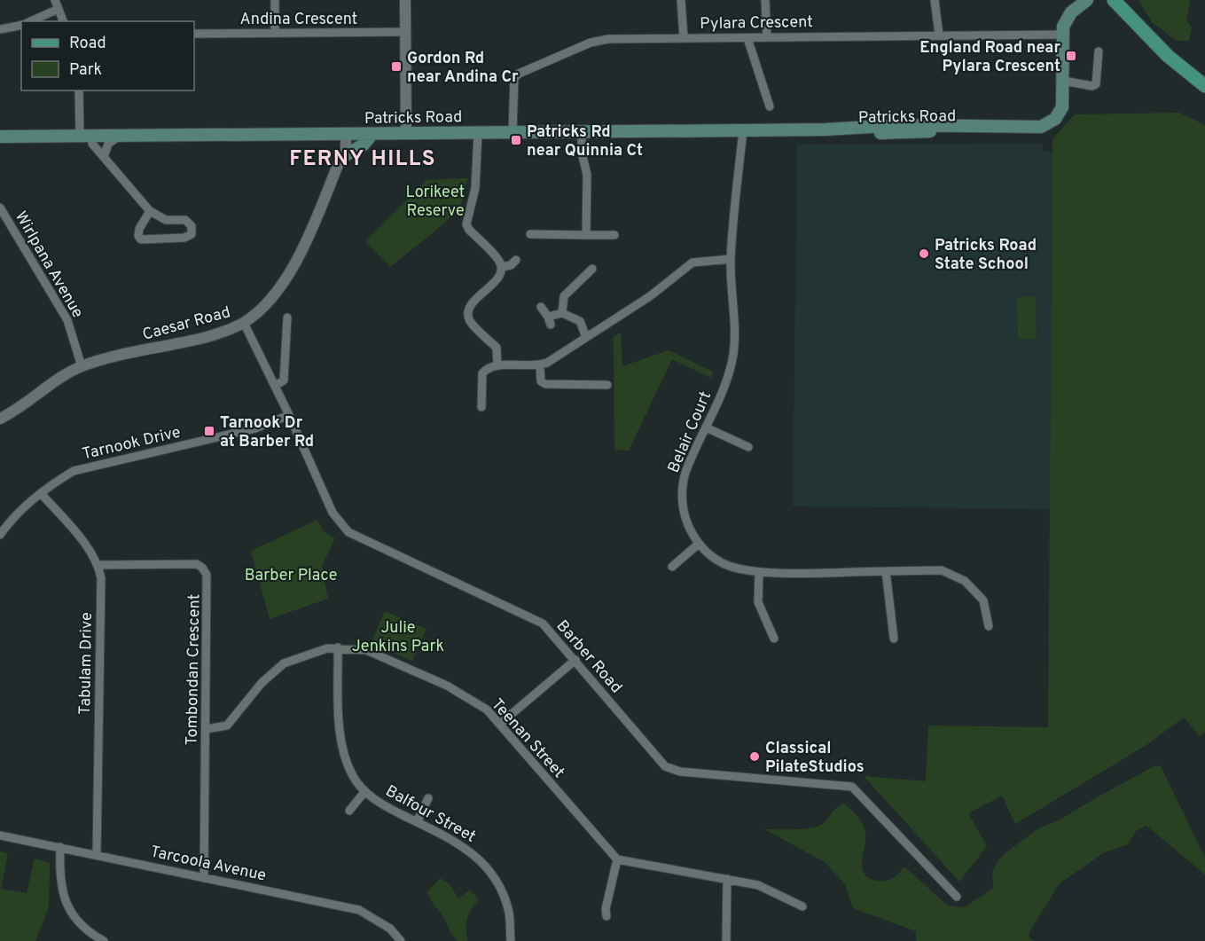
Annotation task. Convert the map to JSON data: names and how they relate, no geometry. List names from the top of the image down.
{
  "streets": {
    "main road": ["Patricks Road"],
    "street": [
      "Andina Crescent",
      "Pylara Crescent",
      "Wirlpana Avenue",
      "Caesar Road",
      "Belair Court",
      "Tarnook Drive",
      "Barber Road",
      "Tabulam Drive",
      "Tombondan Crescent",
      "Teenan Street",
      "Balfour Street",
      "Tarcoola Avenue"
    ]
  },
  "crossings": [
    ["Pylara Crescent", "Patricks Road"],
    ["Patricks Road", "Caesar Road"],
    ["Patricks Road", "Belair Court"],
    ["Wirlpana Avenue", "Caesar Road"],
    ["Caesar Road", "Barber Road"],
    ["Tarnook Drive", "Barber Road"],
    ["Tarnook Drive", "Tabulam Drive"],
    ["Tabulam Drive", "Tombondan Crescent"],
    ["Tabulam Drive", "Tarcoola Avenue"],
    ["Tombondan Crescent", "Teenan Street"],
    ["Tombondan Crescent", "Tarcoola Avenue"],
    ["Teenan Street", "Balfour Street"]
  ],
  "districts": ["FERNY HILLS"],
  "parks": ["Lorikeet Reserve", "Barber Place", "Julie Jenkins Park"],
  "places": {
    "transit": [
      "England Road near Pylara Crescent",
      "Gordon Rd near Andina Cr",
      "Patricks Rd near Quinnia Ct",
      "Tarnook Dr at Barber Rd"
    ],
    "other": ["Patricks Road State School", "Classical PilateStudios"]
  },
  "legend": ["Road", "Park"]
}
